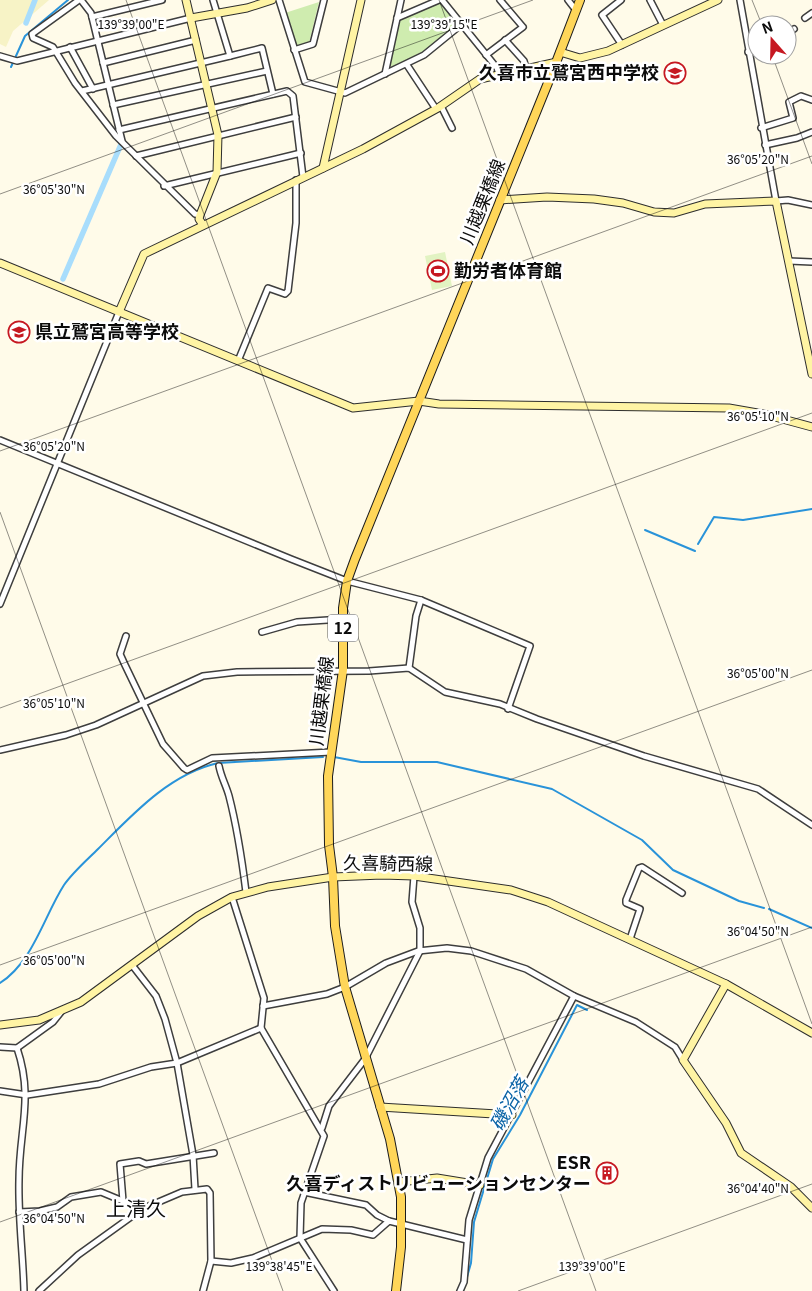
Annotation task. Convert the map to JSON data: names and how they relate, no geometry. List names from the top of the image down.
{
  "streets": {
    "main road": ["川越栗橋線", "12"],
    "street": ["久喜騎西線"]
  },
  "crossings": [
    ["川越栗橋線", "久喜騎西線"]
  ],
  "districts": ["上清久"],
  "water": ["磯沼落"],
  "places": {
    "school or university": ["久喜市立鷲宮西中学校", "県立鷲宮高等学校"],
    "sports": ["勤労者体育館"],
    "building": ["ESR 久喜ディストリビューションセンター"]
  },
  "north": "top",
  "coordinates": [
    "139°39'00\"E",
    "139°39'15\"E",
    "36°05'20\"N",
    "36°05'30\"N",
    "36°05'10\"N",
    "36°05'00\"N",
    "36°04'50\"N",
    "36°04'40\"N",
    "139°38'45\"E"
  ]
}
